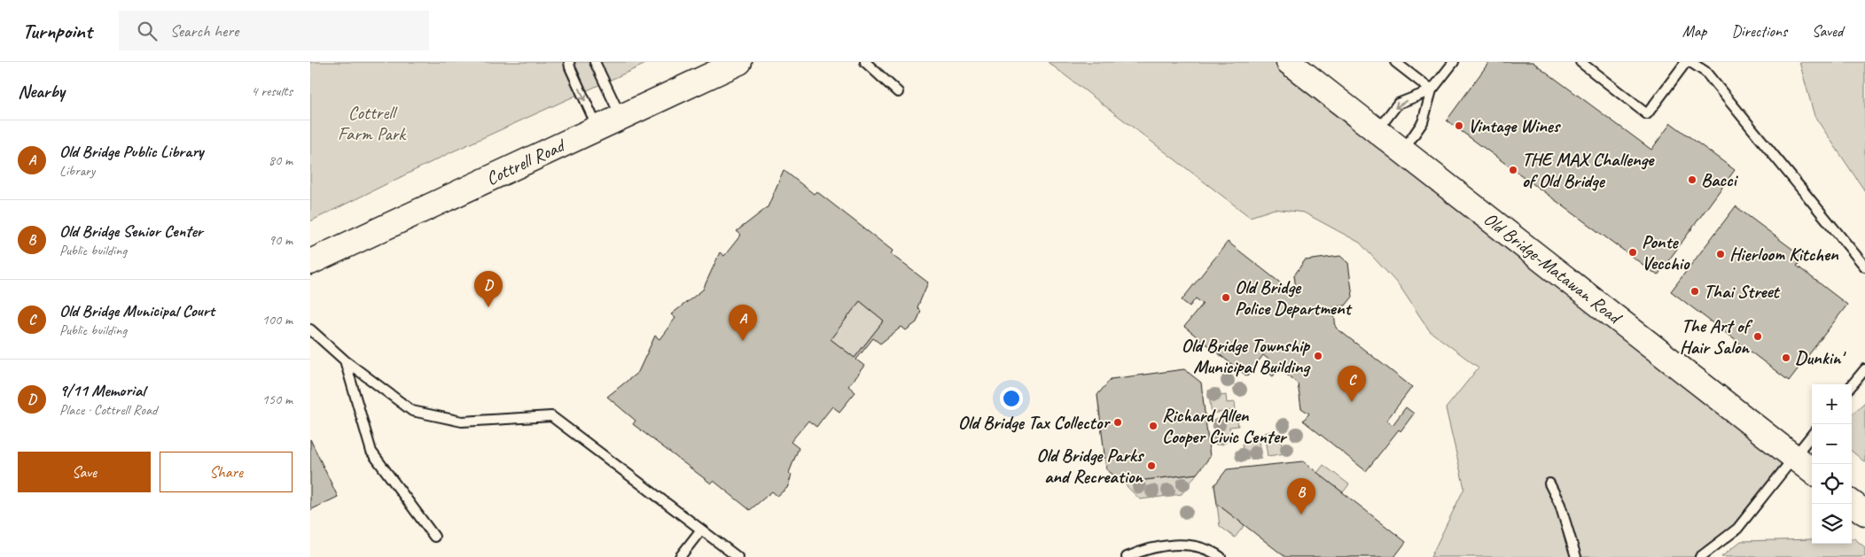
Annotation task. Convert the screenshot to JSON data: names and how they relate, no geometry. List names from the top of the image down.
{
  "streets": {
    "main road": ["Cottrell Road", "Old Bridge-Matawan Road"]
  },
  "parks": ["Cottrell Farm Park"],
  "places": [
    "Vintage Wines",
    "THE MAX Challenge of Old Bridge",
    "Bacci",
    "Ponte Vecchio",
    "Hierloom Kitchen",
    "Thai Street",
    "Old Bridge Police Department",
    "The Art of Hair Salon",
    "Old Bridge Township Municipal Building",
    "Dunkin'",
    "Old Bridge Tax Collector",
    "Richard Allen Cooper Civic Center",
    "Old Bridge Parks and Recreation"
  ],
  "page": {
    "header": "Turnpoint",
    "search": "Search here",
    "nav": ["Map", "Directions", "Saved"],
    "heading": ["Nearby", "4 results"],
    "list": [
      {
        "mark": "A",
        "name": "Old Bridge Public Library",
        "note": "Library",
        "value": "80 m"
      },
      {
        "mark": "B",
        "name": "Old Bridge Senior Center",
        "note": "Public building",
        "value": "90 m"
      },
      {
        "mark": "C",
        "name": "Old Bridge Municipal Court",
        "note": "Public building",
        "value": "100 m"
      },
      {
        "mark": "D",
        "name": "9/11 Memorial",
        "note": "Place · Cottrell Road",
        "value": "150 m"
      }
    ],
    "pins": [
      "D",
      "A",
      "C",
      "B"
    ],
    "map_buttons": ["+", "−"],
    "buttons": ["Save", "Share"]
  }
}
